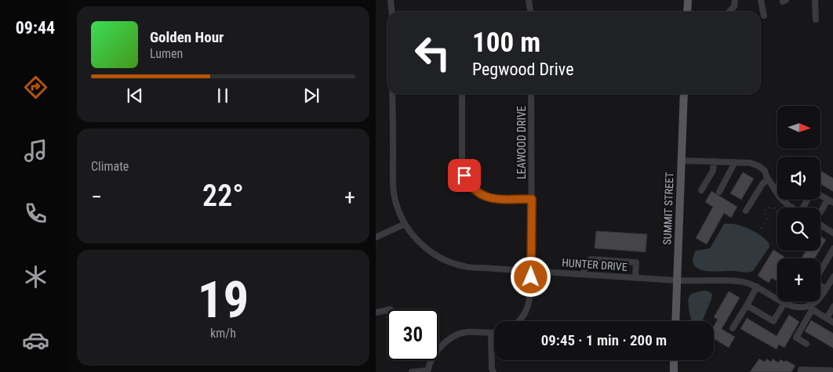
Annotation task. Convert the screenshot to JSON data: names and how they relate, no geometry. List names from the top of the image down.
{
  "streets": {
    "main road": ["SUMMIT STREET"],
    "street": ["LEAWOOD DRIVE", "HUNTER DRIVE"]
  },
  "crossings": [
    ["LEAWOOD DRIVE", "HUNTER DRIVE"],
    ["SUMMIT STREET", "HUNTER DRIVE"]
  ],
  "north": "right",
  "page": {
    "tabs": "09:44",
    "turn": ["100 m", "Pegwood Drive"],
    "song": ["Golden Hour", "Lumen"],
    "map_buttons": "+",
    "tile": [
      "Climate",
      ["19", "km/h"]
    ],
    "heat": ["−", "22°", "+"],
    "limit": "30",
    "trip": "09:45 · 1 min · 200 m"
  }
}
